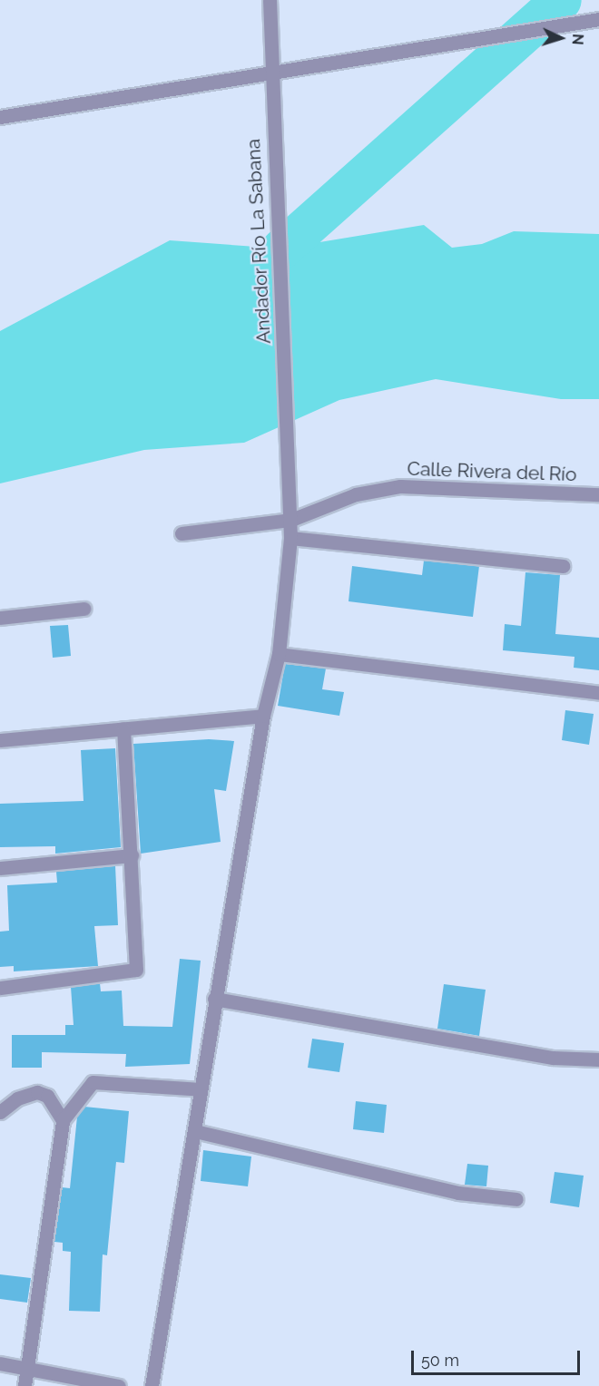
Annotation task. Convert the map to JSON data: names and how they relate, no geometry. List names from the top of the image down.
{
  "streets": {
    "street": ["Andador Río La Sabana", "Calle Rivera del Río"]
  },
  "crossings": [
    ["Andador Río La Sabana", "Calle Rivera del Río"]
  ],
  "scale_bar": "50 m",
  "north": "right"
}
